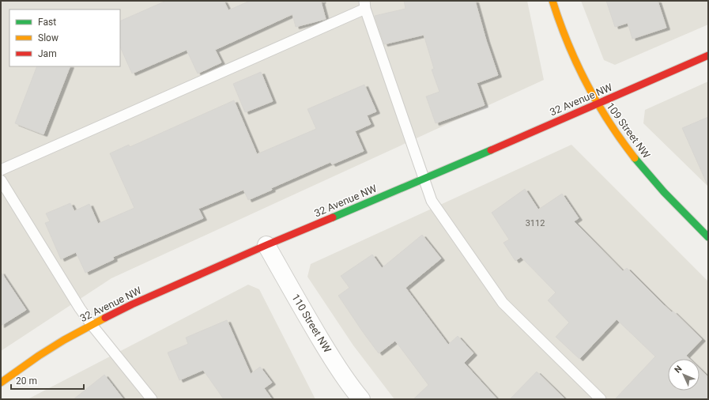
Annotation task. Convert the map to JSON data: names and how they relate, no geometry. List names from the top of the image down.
{
  "streets": {
    "street": ["32 Avenue NW", "109 Street NW", "110 Street NW"]
  },
  "crossings": [
    ["32 Avenue NW", "109 Street NW"],
    ["32 Avenue NW", "110 Street NW"]
  ],
  "house_numbers": ["3112"],
  "legend": ["Fast", "Slow", "Jam"],
  "scale_bar": "20 m",
  "north": "top left"
}
